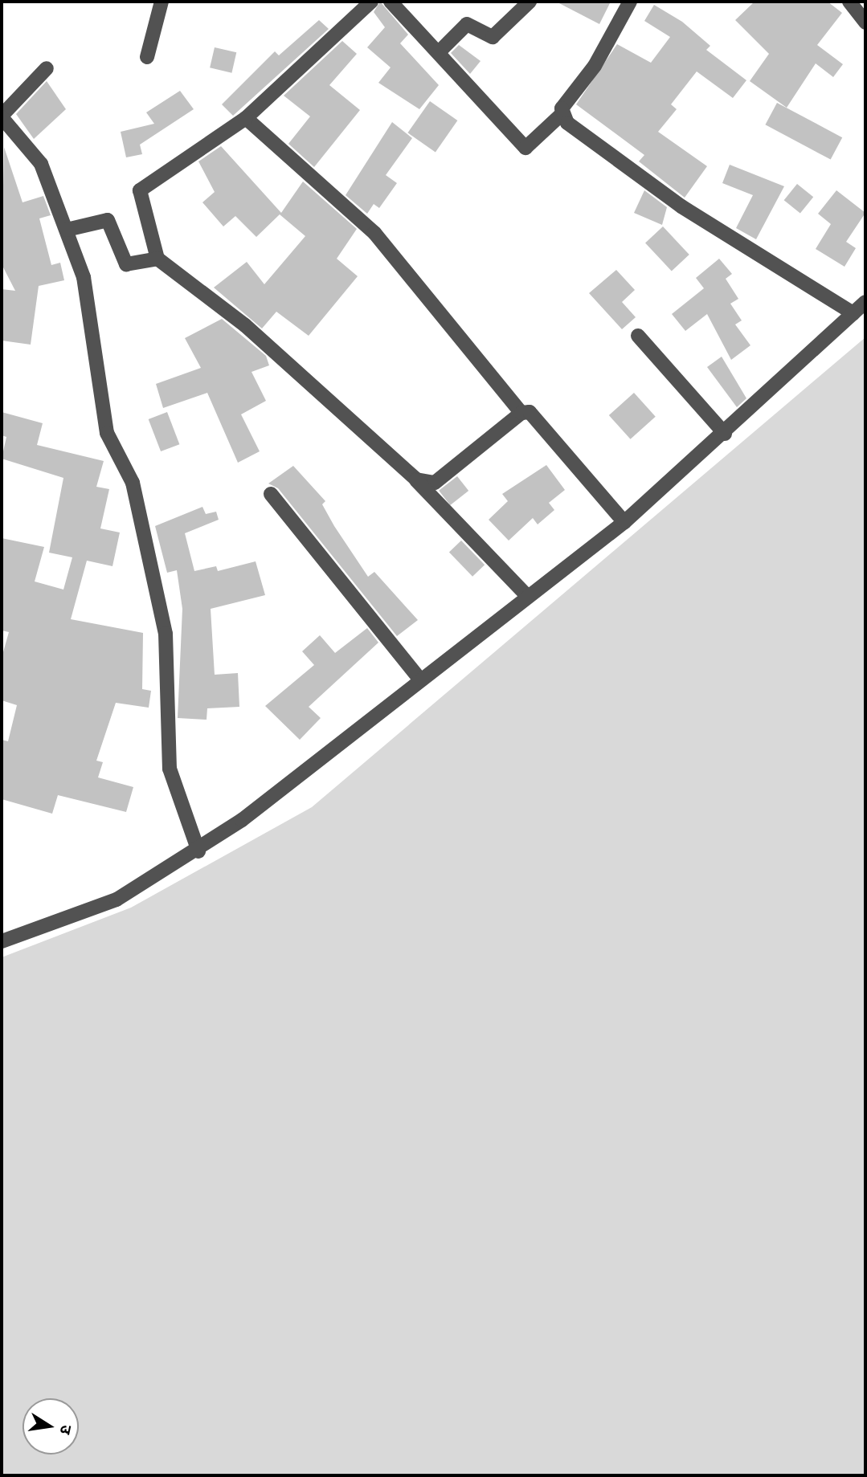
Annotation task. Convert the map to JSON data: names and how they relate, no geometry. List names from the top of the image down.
{
  "north": "right"
}
